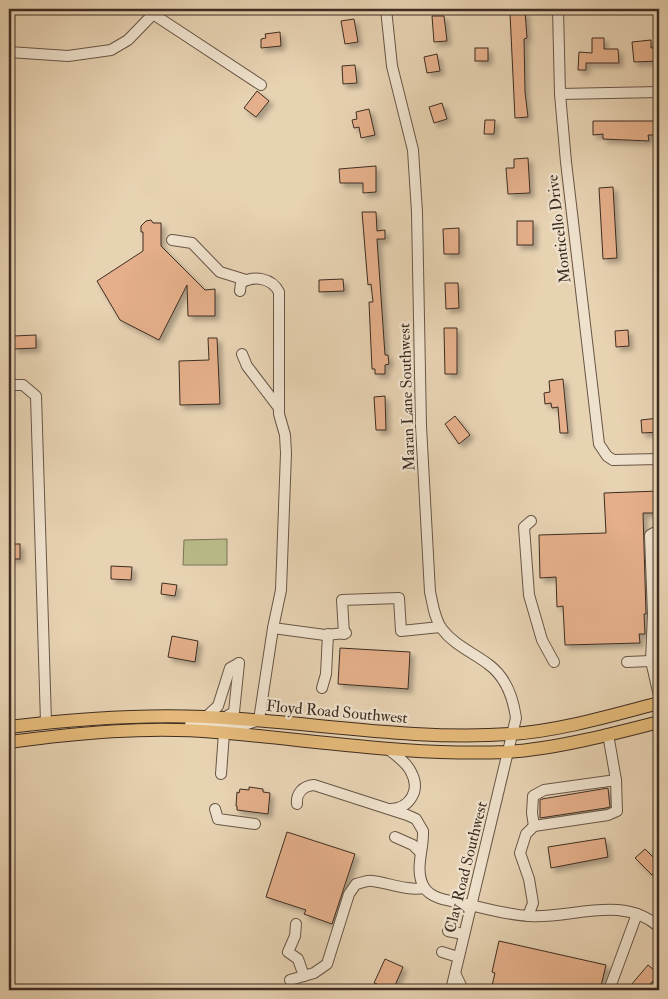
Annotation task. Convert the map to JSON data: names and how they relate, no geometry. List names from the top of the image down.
{
  "streets": {
    "main road": ["Floyd Road Southwest"],
    "street": ["Monticello Drive", "Maran Lane Southwest", "Clay Road Southwest"]
  },
  "crossings": [
    ["Floyd Road Southwest", "Clay Road Southwest"]
  ]
}
